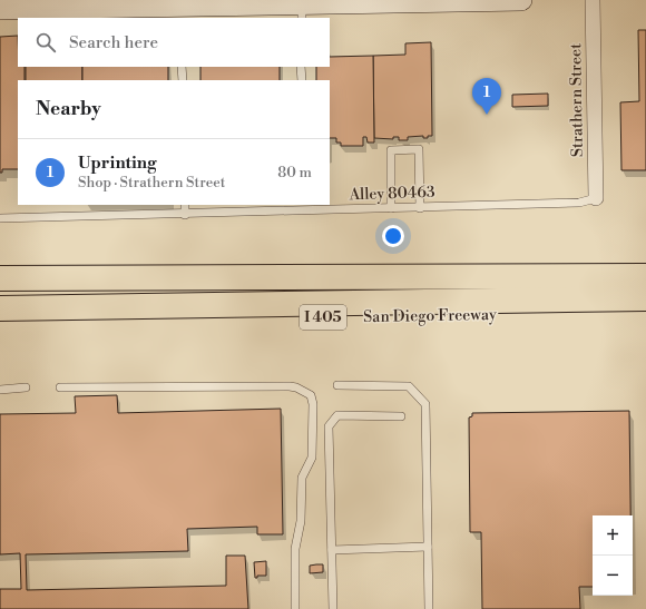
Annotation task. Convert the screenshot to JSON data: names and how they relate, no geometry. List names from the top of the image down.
{
  "streets": {
    "highway": ["San Diego Freeway", "I 405"],
    "street": ["Strathern Street"],
    "lane": ["Alley 80463"]
  },
  "crossings": [
    ["Strathern Street", "Alley 80463"]
  ],
  "page": {
    "search": "Search here",
    "pins": "1",
    "heading": "Nearby",
    "list": [
      {
        "mark": "1",
        "name": "Uprinting",
        "note": "Shop · Strathern Street",
        "value": "80 m"
      }
    ],
    "map_buttons": ["+", "−"]
  }
}
